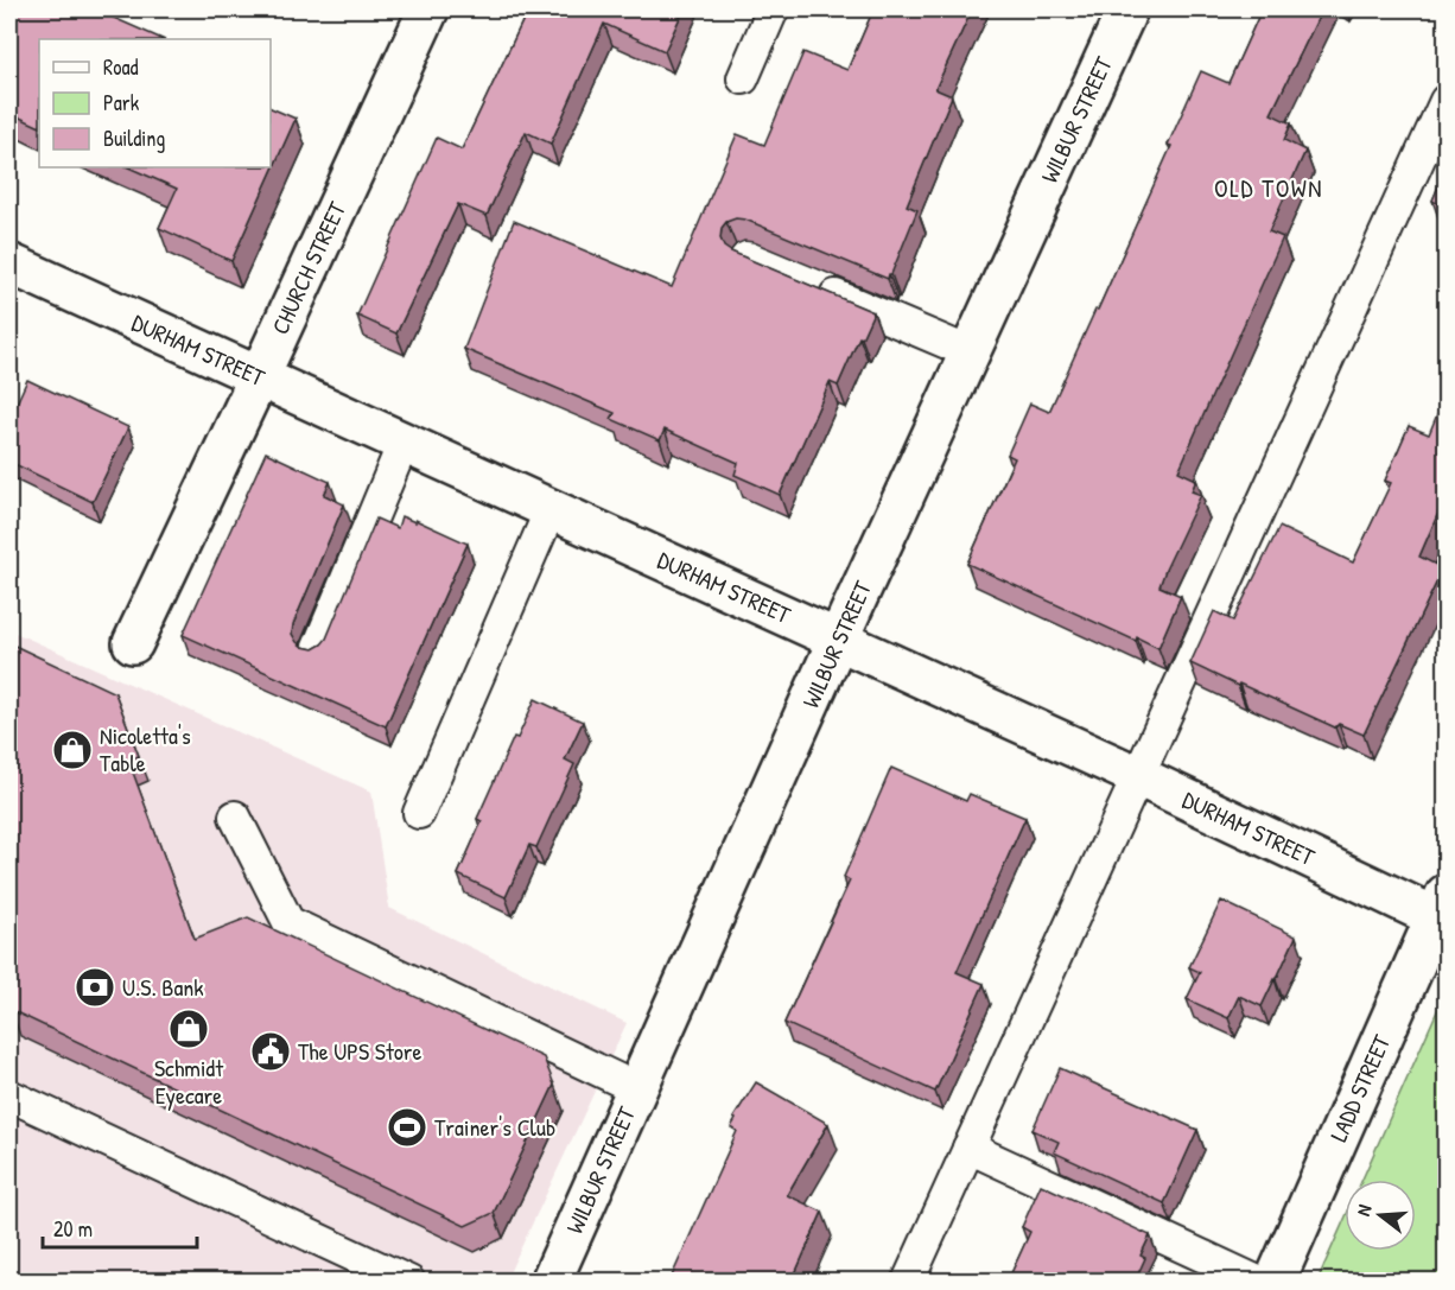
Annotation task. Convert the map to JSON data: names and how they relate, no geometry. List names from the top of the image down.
{
  "streets": {
    "street": [
      "WILBUR STREET",
      "CHURCH STREET",
      "DURHAM STREET",
      "LADD STREET"
    ]
  },
  "crossings": [
    ["WILBUR STREET", "DURHAM STREET"],
    ["CHURCH STREET", "DURHAM STREET"],
    ["DURHAM STREET", "LADD STREET"]
  ],
  "districts": ["OLD TOWN"],
  "places": {
    "shop": ["Nicoletta's Table", "Schmidt Eyecare"],
    "bank": ["U.S. Bank"],
    "public building": ["The UPS Store"],
    "sports": ["Trainer's Club"]
  },
  "legend": ["Road", "Park", "Building"],
  "scale_bar": "20 m",
  "north": "left"
}
